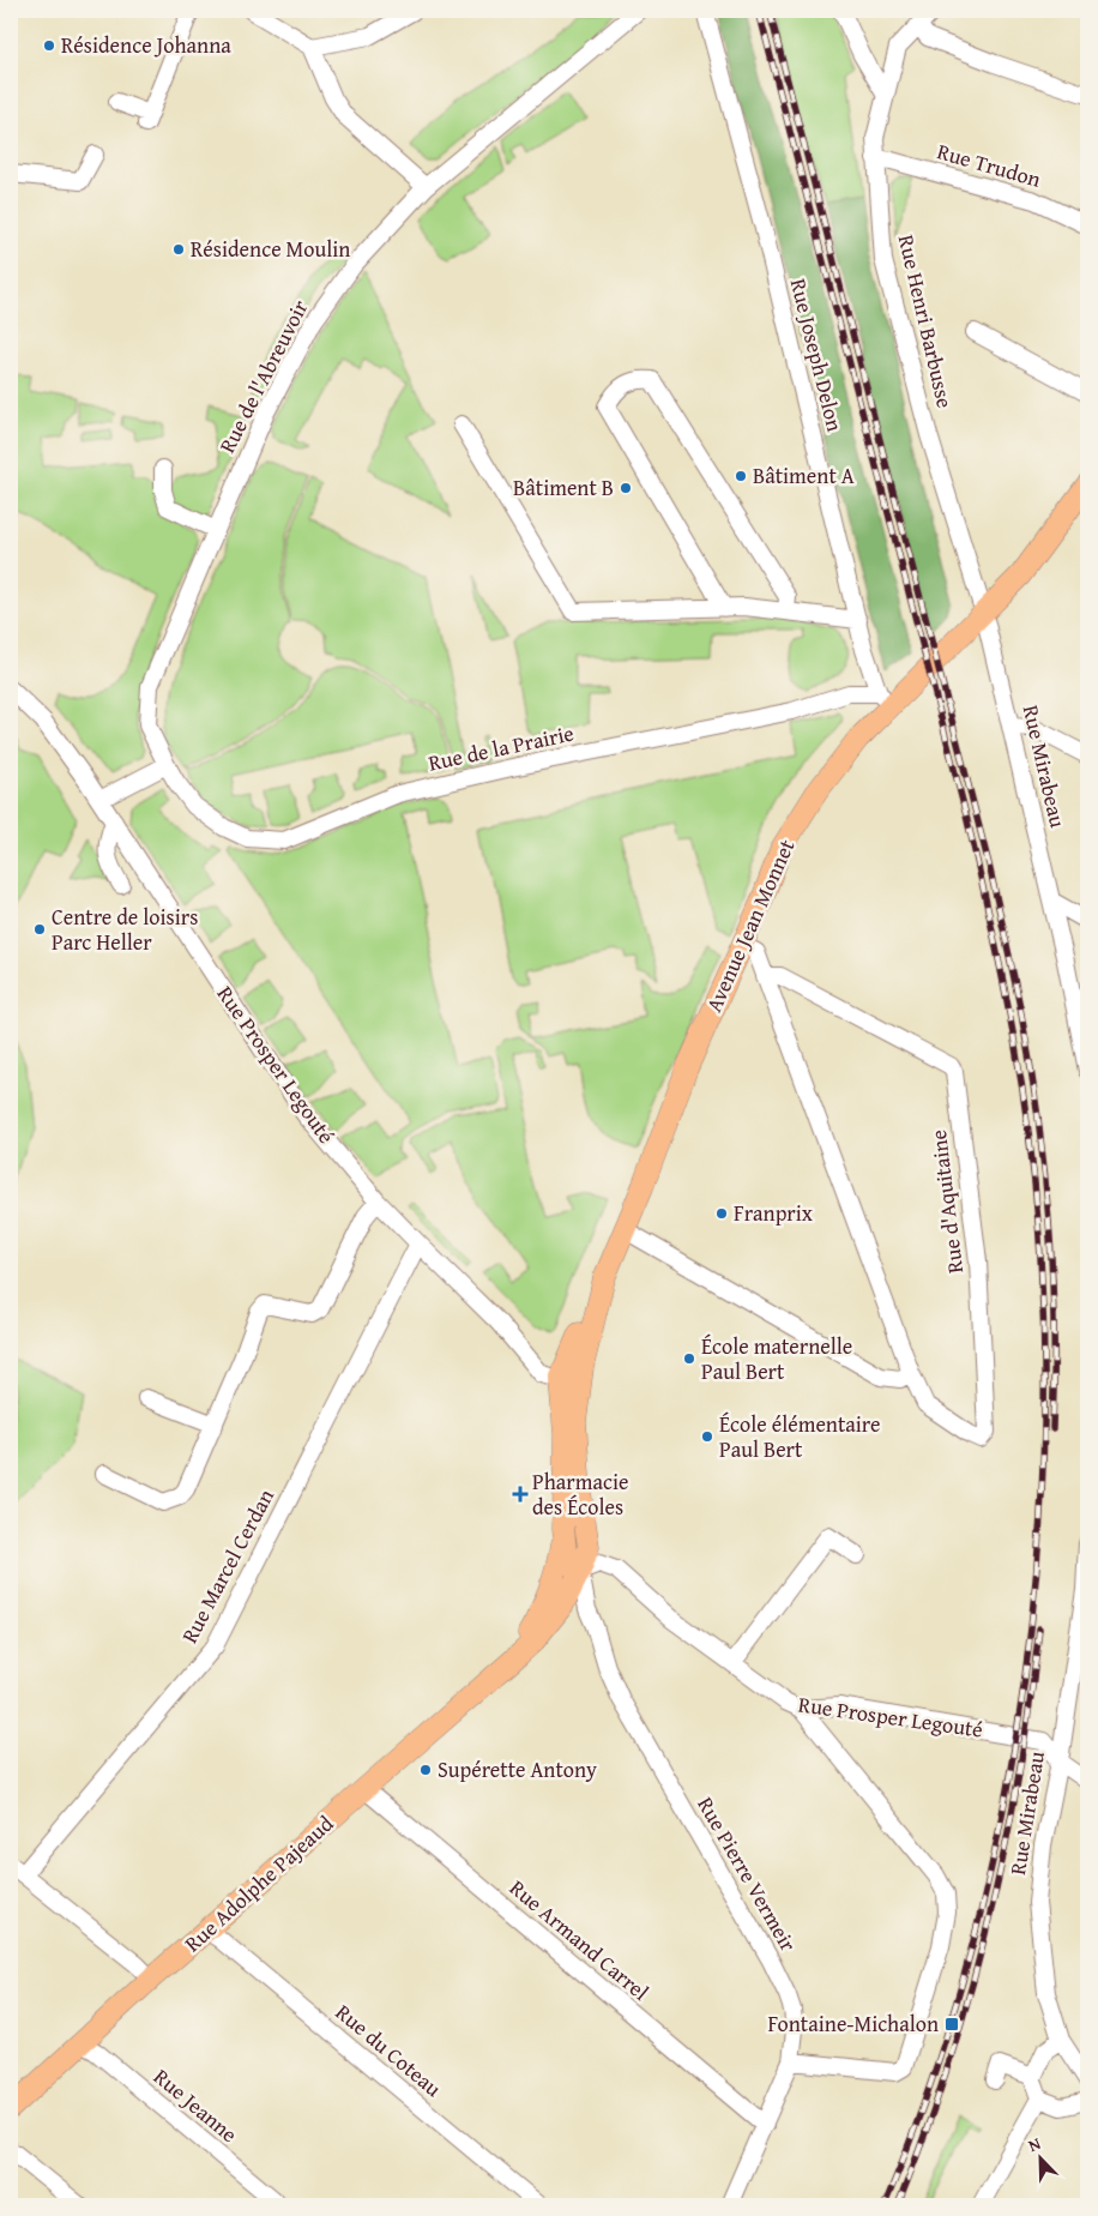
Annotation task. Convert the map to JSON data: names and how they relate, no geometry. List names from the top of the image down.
{
  "streets": {
    "main road": ["Avenue Jean Monnet", "Rue Adolphe Pajeaud"],
    "street": [
      "Rue Trudon",
      "Rue Henri Barbusse",
      "Rue Joseph Delon",
      "Rue de l'Abreuvoir",
      "Rue de la Prairie",
      "Rue Mirabeau",
      "Rue Prosper Legouté",
      "Rue d'Aquitaine",
      "Rue Marcel Cerdan",
      "Rue Pierre Vermeir",
      "Rue Armand Carrel",
      "Rue du Coteau",
      "Rue Jeanne"
    ]
  },
  "crossings": [
    ["Rue Trudon", "Rue Henri Barbusse"],
    ["Rue Henri Barbusse", "Rue Mirabeau"],
    ["Rue Henri Barbusse", "Avenue Jean Monnet"],
    ["Rue Joseph Delon", "Rue de la Prairie"],
    ["Rue Joseph Delon", "Avenue Jean Monnet"],
    ["Rue de l'Abreuvoir", "Rue de la Prairie"],
    ["Rue de la Prairie", "Avenue Jean Monnet"],
    ["Rue Mirabeau", "Avenue Jean Monnet"],
    ["Rue Mirabeau", "Rue Prosper Legouté"],
    ["Avenue Jean Monnet", "Rue Prosper Legouté"],
    ["Avenue Jean Monnet", "Rue d'Aquitaine"],
    ["Rue Prosper Legouté", "Rue Marcel Cerdan"],
    ["Rue Prosper Legouté", "Rue Pierre Vermeir"],
    ["Rue Prosper Legouté", "Rue Adolphe Pajeaud"],
    ["Rue Pierre Vermeir", "Rue Adolphe Pajeaud"],
    ["Rue Pierre Vermeir", "Rue Armand Carrel"],
    ["Rue Adolphe Pajeaud", "Rue Armand Carrel"],
    ["Rue Adolphe Pajeaud", "Rue du Coteau"],
    ["Rue Adolphe Pajeaud", "Rue Jeanne"]
  ],
  "places": {
    "other": [
      "Résidence Johanna",
      "Résidence Moulin",
      "Bâtiment A",
      "Bâtiment B",
      "Centre de loisirs Parc Heller",
      "Franprix",
      "École maternelle Paul Bert",
      "École élémentaire Paul Bert",
      "Supérette Antony"
    ],
    "health": ["Pharmacie des Écoles"],
    "transit": ["Fontaine-Michalon"]
  },
  "north": "top left"
}
